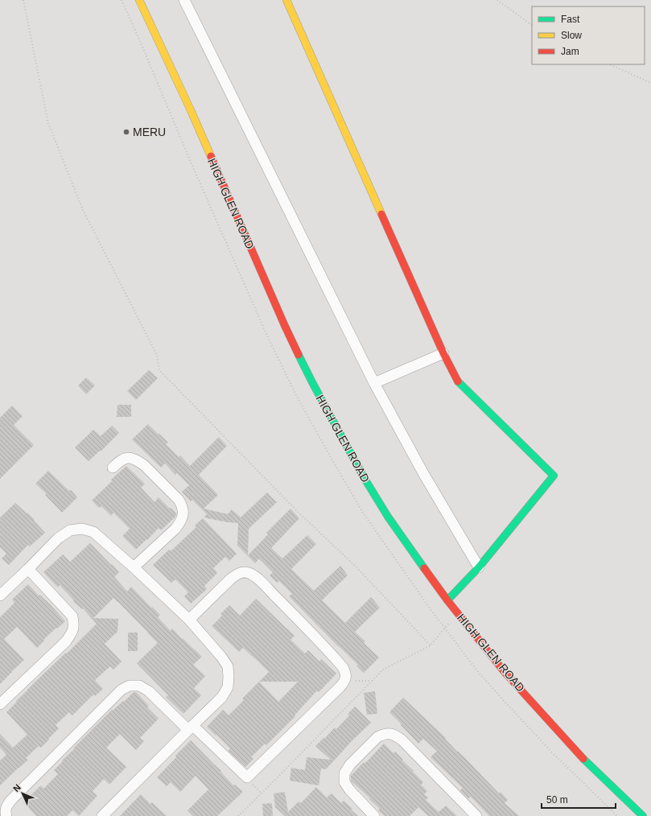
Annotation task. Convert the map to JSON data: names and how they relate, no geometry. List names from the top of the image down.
{
  "streets": {
    "main road": ["HIGH GLEN ROAD"]
  },
  "places": ["MERU"],
  "legend": ["Fast", "Slow", "Jam"],
  "scale_bar": "50 m",
  "north": "top left"
}
